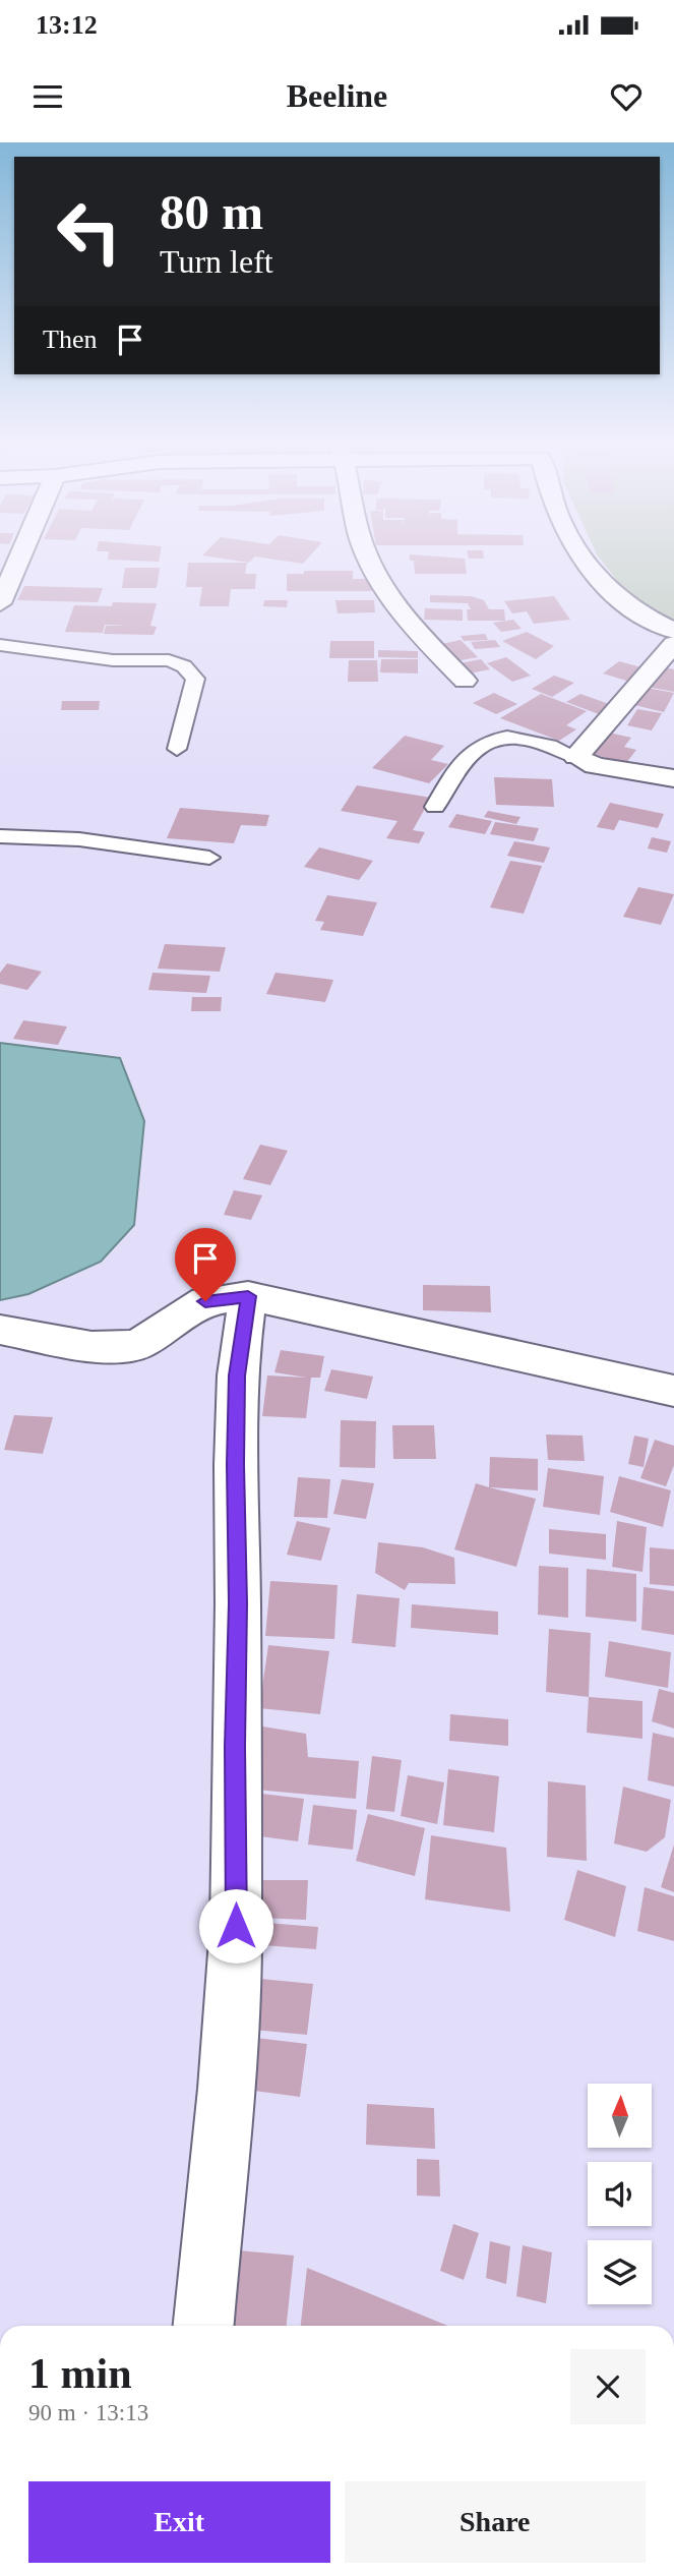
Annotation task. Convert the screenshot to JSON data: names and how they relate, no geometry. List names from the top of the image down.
{
  "north": "top",
  "page": {
    "status": "13:12",
    "header": "Beeline",
    "turn": ["80 m", "Turn left"],
    "then": "Then",
    "heading": ["1 min", "90 m · 13:13"],
    "buttons": ["Exit", "Share"]
  }
}
